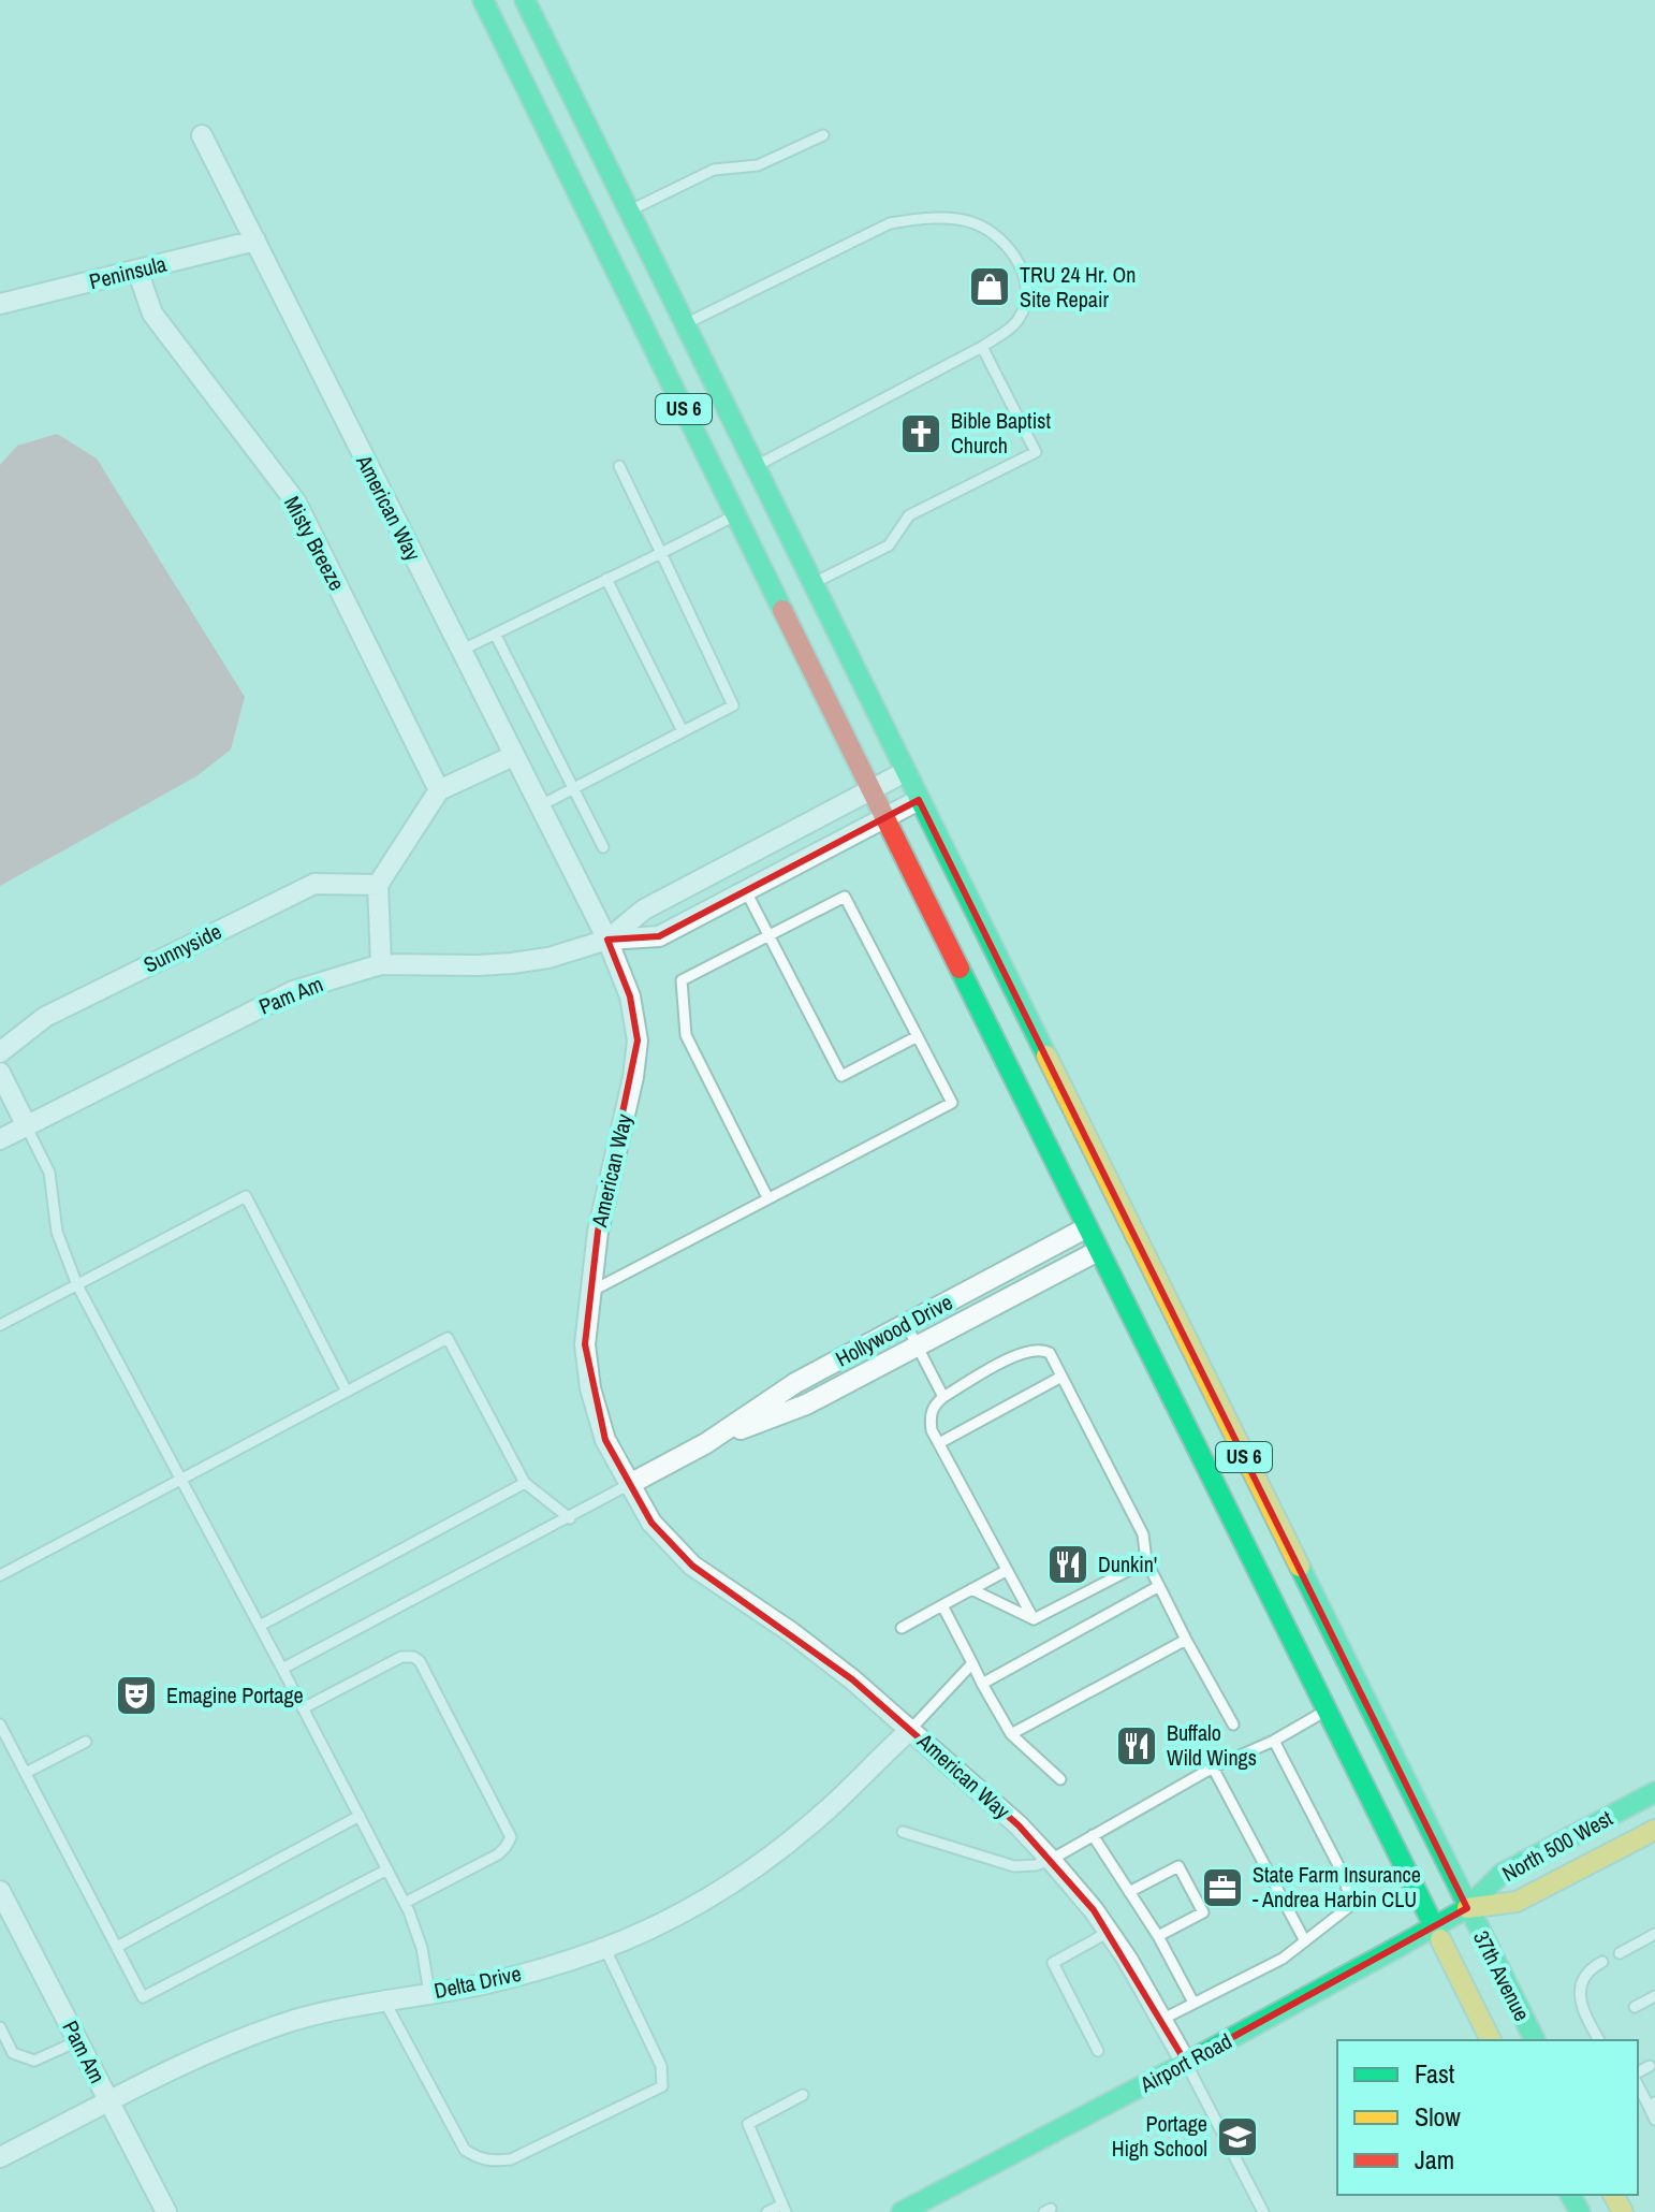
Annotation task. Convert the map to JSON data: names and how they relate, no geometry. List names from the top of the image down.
{
  "streets": {
    "main road": [
      "US 6",
      "North 500 West",
      "37th Avenue",
      "Airport Road"
    ],
    "street": [
      "Peninsula",
      "American Way",
      "Misty Breeze",
      "Sunnyside",
      "Pam Am",
      "Hollywood Drive",
      "Delta Drive"
    ]
  },
  "crossings": [
    ["Peninsula", "American Way"],
    ["Peninsula", "Misty Breeze"],
    ["US 6", "Pam Am"],
    ["US 6", "Hollywood Drive"],
    ["US 6", "North 500 West"],
    ["US 6", "37th Avenue"],
    ["US 6", "Airport Road"],
    ["American Way", "Pam Am"],
    ["American Way", "Hollywood Drive"],
    ["American Way", "Delta Drive"],
    ["American Way", "Airport Road"],
    ["Pam Am", "Delta Drive"],
    ["North 500 West", "37th Avenue"],
    ["North 500 West", "Airport Road"],
    ["37th Avenue", "Airport Road"]
  ],
  "places": {
    "shop": ["TRU 24 Hr. On Site Repair"],
    "church": ["Bible Baptist Church"],
    "restaurant": ["Dunkin'", "Buffalo Wild Wings"],
    "theatre": ["Emagine Portage"],
    "office": ["State Farm Insurance - Andrea Harbin CLU"],
    "school or university": ["Portage High School"]
  },
  "legend": ["Fast", "Slow", "Jam"]
}
